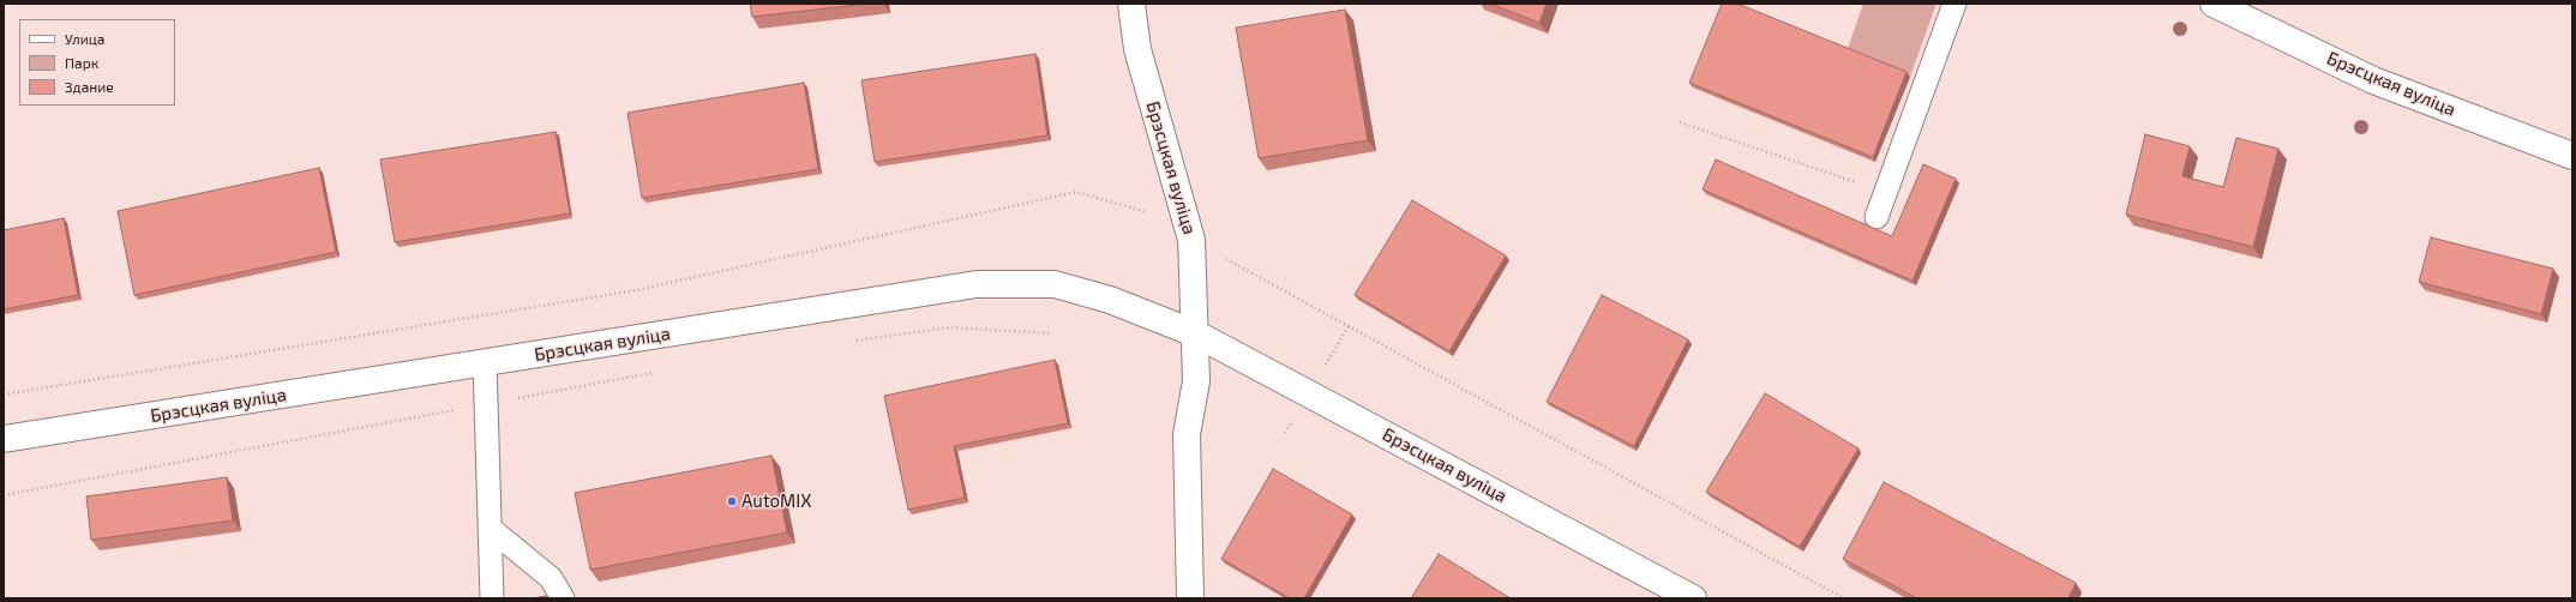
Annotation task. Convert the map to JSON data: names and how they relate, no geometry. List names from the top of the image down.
{
  "streets": {
    "main road": ["Брэсцкая вуліца"]
  },
  "places": ["AutoMIX"],
  "legend": ["Улица", "Парк", "Здание"]
}
